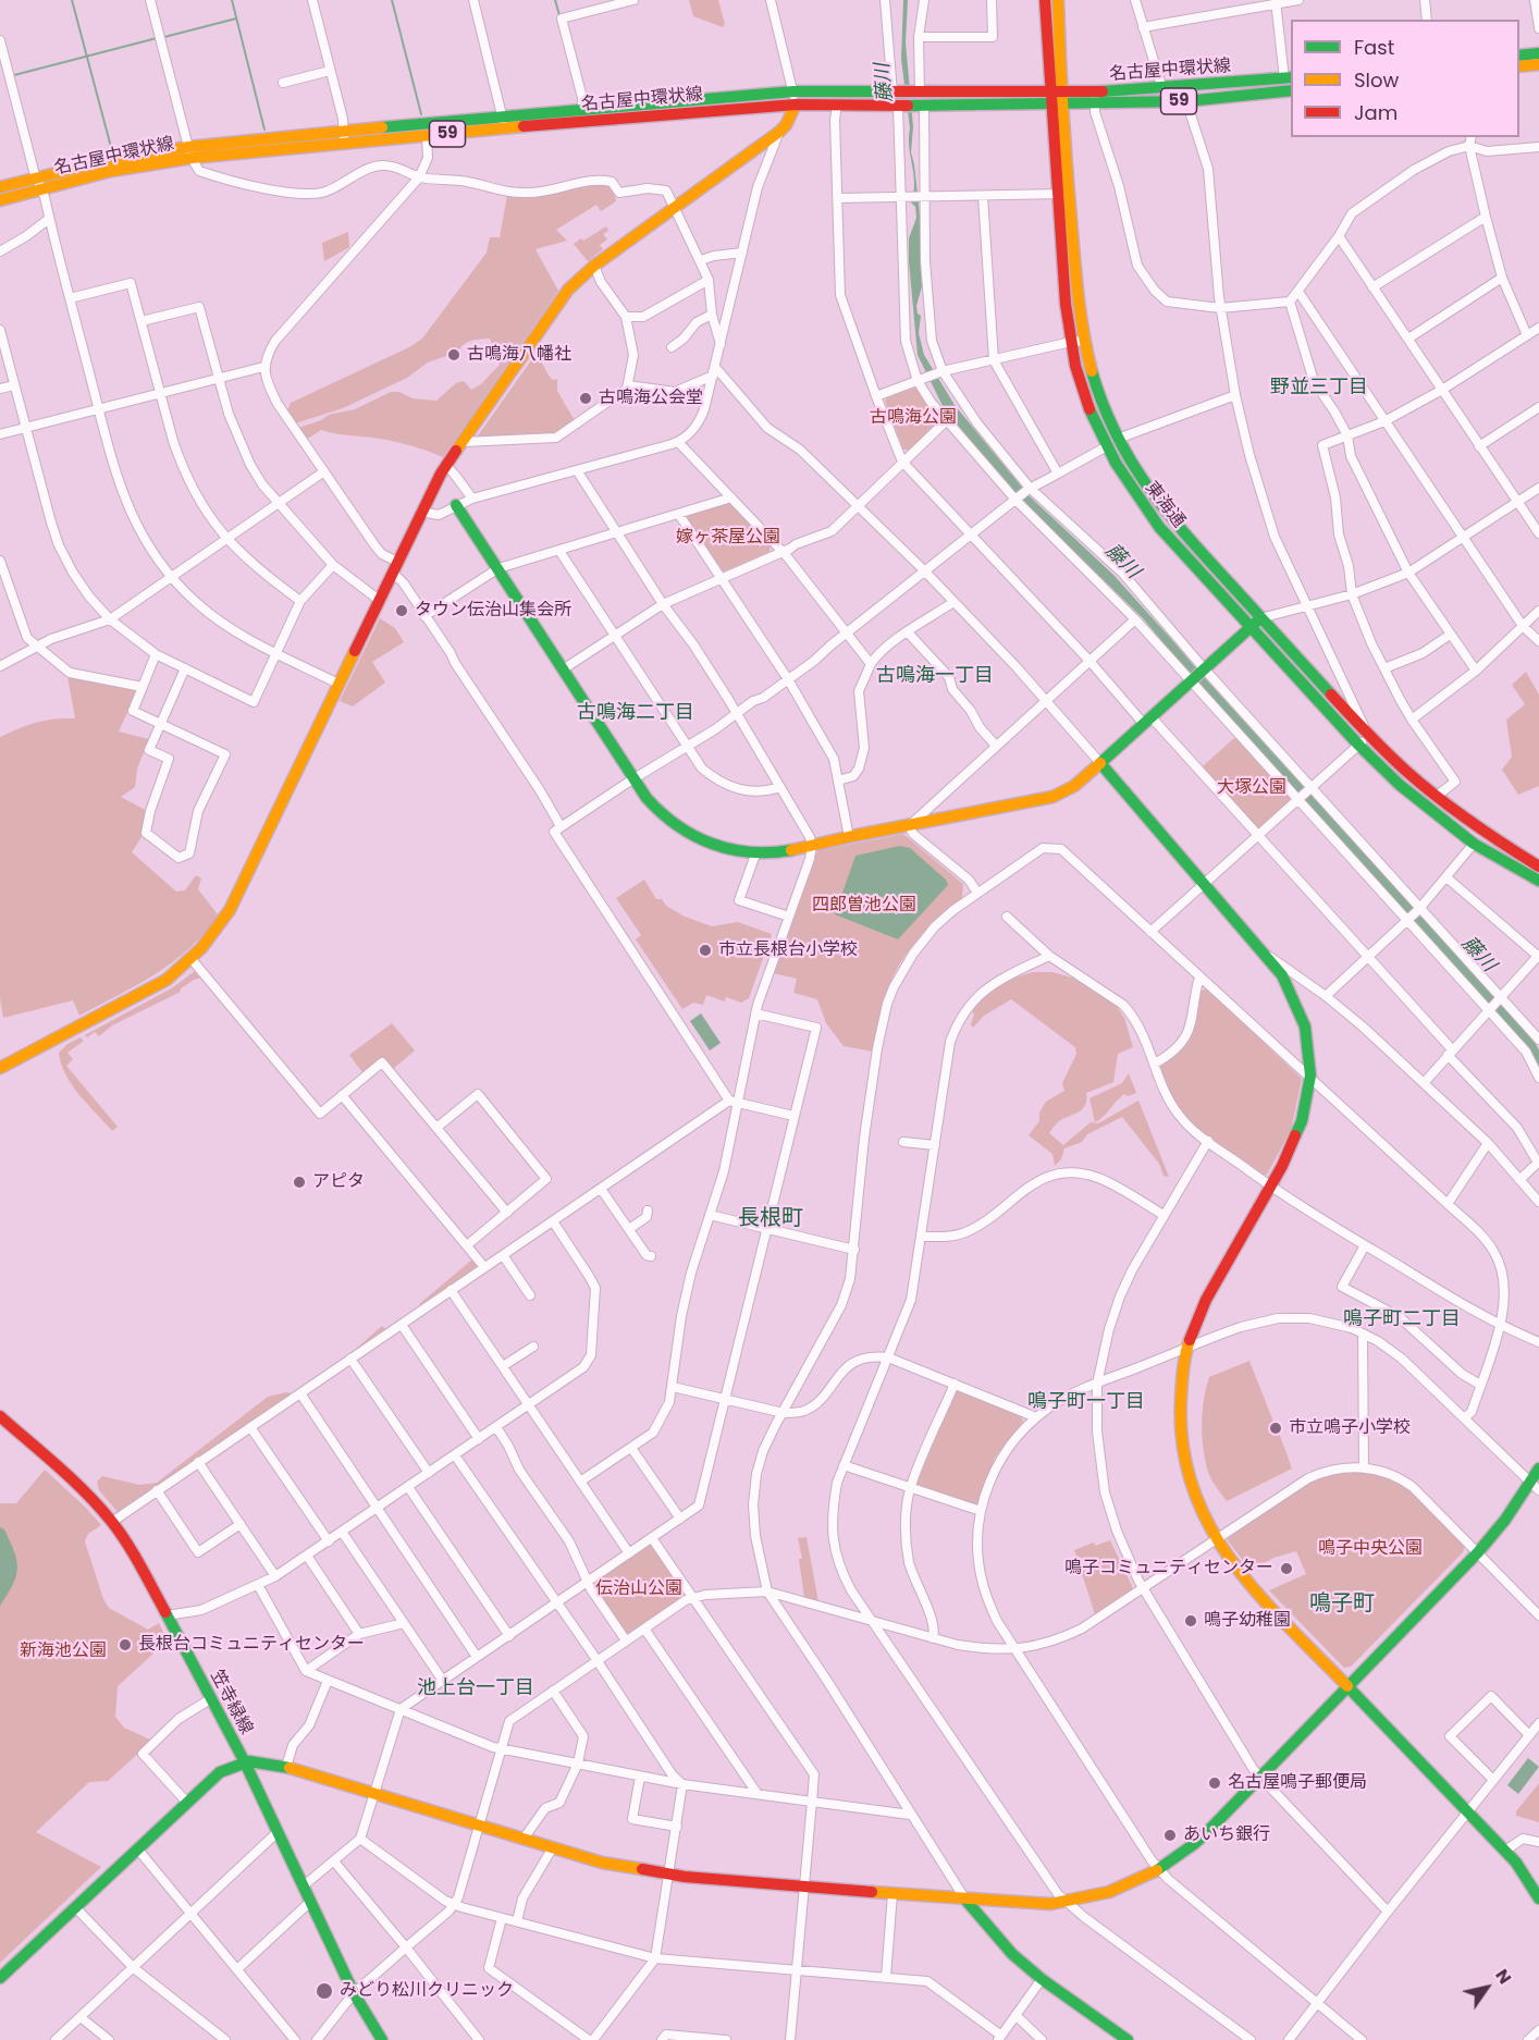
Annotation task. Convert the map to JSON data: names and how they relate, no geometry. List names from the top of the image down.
{
  "streets": {
    "street": [
      "名古屋中環状線",
      "59",
      "東海通",
      "笠寺緑線"
    ]
  },
  "crossings": [
    ["名古屋中環状線", "東海通"]
  ],
  "districts": [
    "野並三丁目",
    "古鳴海一丁目",
    "古鳴海二丁目",
    "長根町",
    "鳴子町二丁目",
    "鳴子町一丁目",
    "鳴子町",
    "池上台一丁目"
  ],
  "water": ["藤川"],
  "parks": [
    "古鳴海公園",
    "嫁ヶ茶屋公園",
    "大塚公園",
    "四郎曽池公園",
    "鳴子中央公園",
    "伝治山公園",
    "新海池公園"
  ],
  "places": [
    "古鳴海八幡社",
    "古鳴海公会堂",
    "タウン伝治山集会所",
    "市立長根台小学校",
    "アピタ",
    "市立鳴子小学校",
    "鳴子コミュニティセンター",
    "鳴子幼稚園",
    "長根台コミュニティセンター",
    "名古屋鳴子郵便局",
    "あいち銀行",
    "みどり松川クリニック"
  ],
  "legend": ["Fast", "Slow", "Jam"],
  "north": "top right"
}
